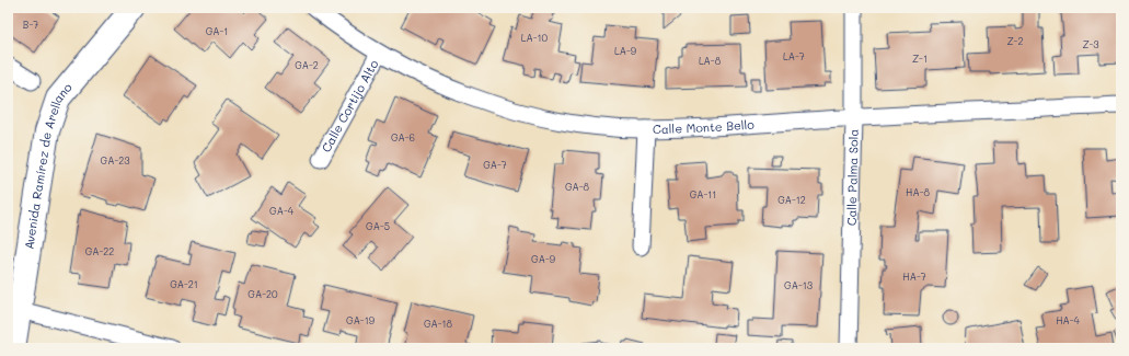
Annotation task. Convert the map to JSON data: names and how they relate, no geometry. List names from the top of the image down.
{
  "streets": {
    "street": [
      "Calle Cortijo Alto",
      "Calle Monte Bello",
      "Avenida Ramírez de Arellano",
      "Calle Palma Sola"
    ]
  },
  "crossings": [
    ["Calle Cortijo Alto", "Calle Monte Bello"],
    ["Calle Monte Bello", "Calle Palma Sola"]
  ],
  "house_numbers": [
    "B-7",
    "GA-1",
    "LA-10",
    "Z-2",
    "Z-3",
    "LA-9",
    "LA-7",
    "Z-1",
    "LA-8",
    "GA-2",
    "GA-6",
    "GA-23",
    "GA-7",
    "GA-8",
    "HA-8",
    "GA-11",
    "GA-12",
    "GA-4",
    "GA-5",
    "GA-22",
    "GA-9",
    "HA-7",
    "GA-21",
    "GA-13",
    "GA-20",
    "GA-19",
    "HA-4",
    "GA-18"
  ]
}
